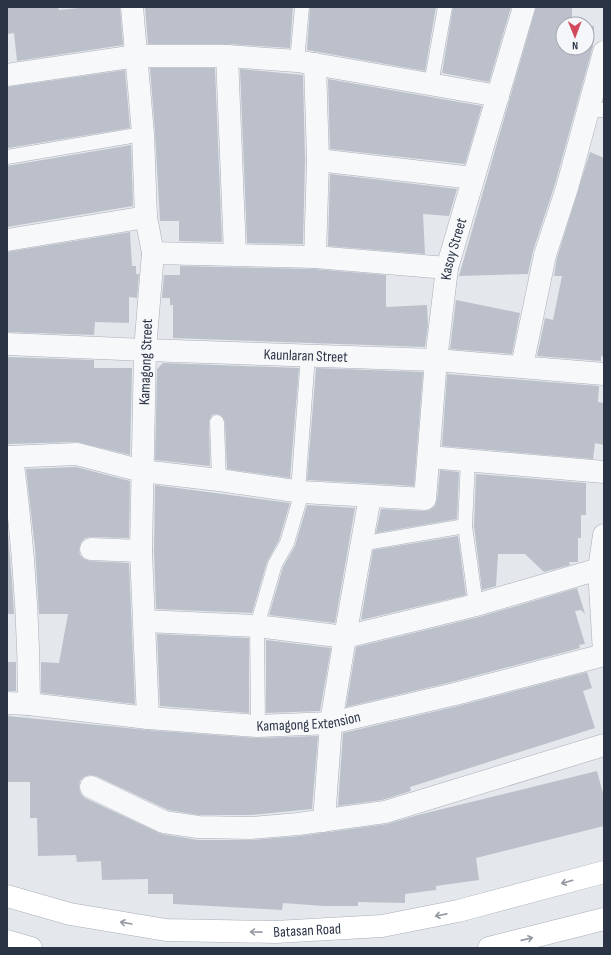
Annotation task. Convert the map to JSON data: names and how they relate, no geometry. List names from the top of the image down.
{
  "streets": {
    "main road": ["Batasan Road"],
    "street": [
      "Kasoy Street",
      "Kaunlaran Street",
      "Kamagong Street",
      "Kamagong Extension"
    ]
  },
  "crossings": [
    ["Kasoy Street", "Kaunlaran Street"],
    ["Kaunlaran Street", "Kamagong Street"],
    ["Kamagong Street", "Kamagong Extension"]
  ],
  "one_way": ["Batasan Road"],
  "north": "bottom"
}
